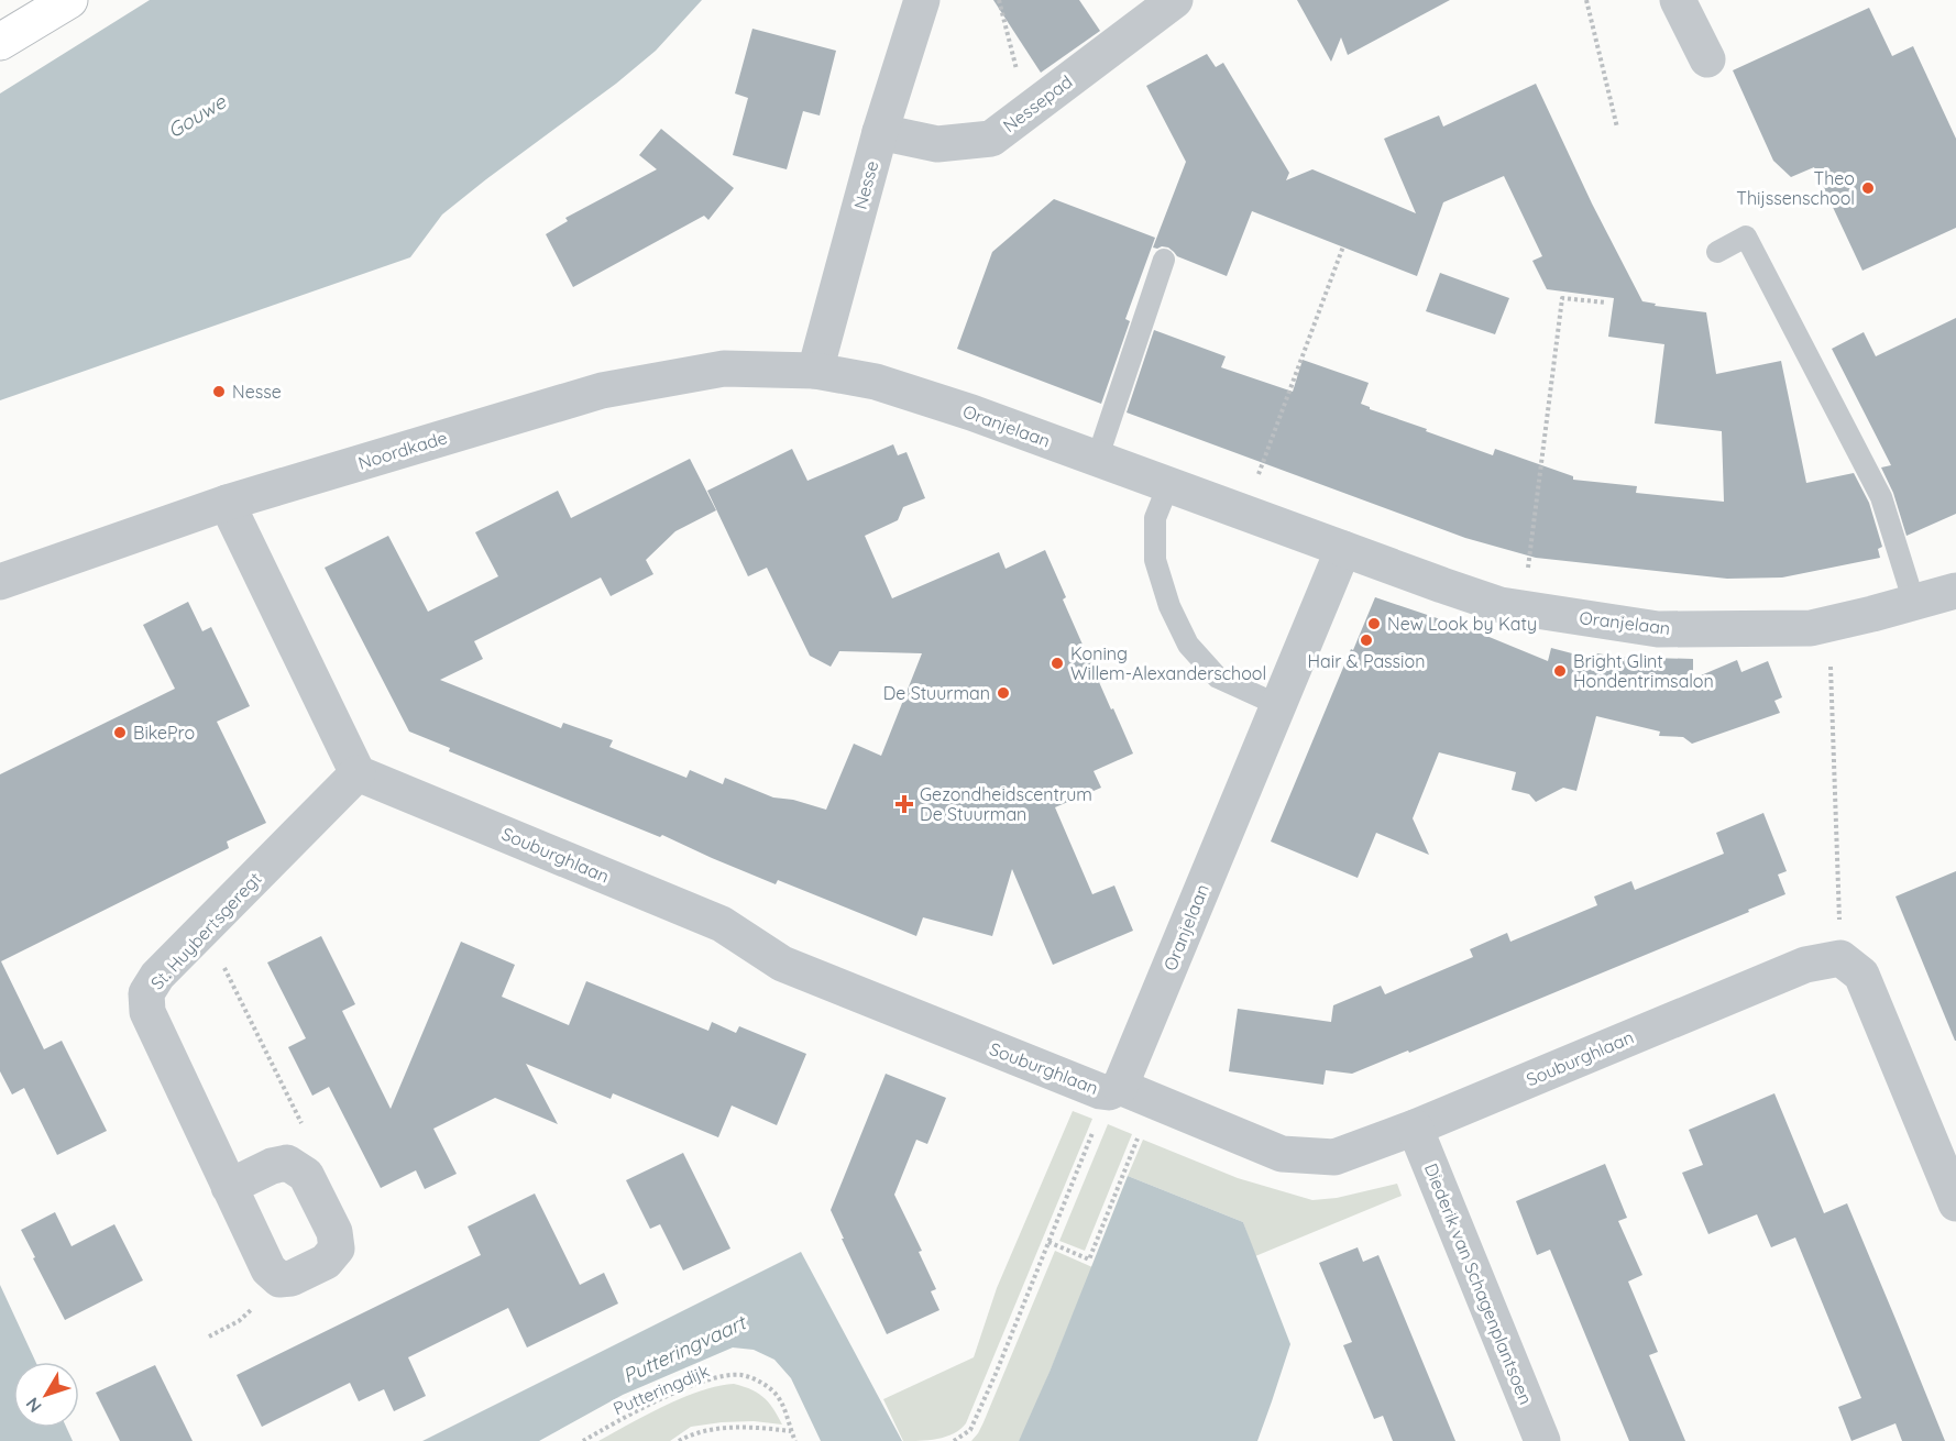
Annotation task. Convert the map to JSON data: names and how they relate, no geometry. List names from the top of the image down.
{
  "streets": {
    "street": [
      "Nessepad",
      "Nesse",
      "Oranjelaan",
      "Noordkade",
      "Souburghlaan",
      "St. Huybertsgeregt",
      "Diederik van Schagenplantsoen"
    ],
    "path": ["Putteringdijk"]
  },
  "crossings": [
    ["Nessepad", "Nesse"],
    ["Nesse", "Oranjelaan"],
    ["Nesse", "Noordkade"],
    ["Oranjelaan", "Noordkade"],
    ["Oranjelaan", "Souburghlaan"],
    ["Souburghlaan", "St. Huybertsgeregt"],
    ["Souburghlaan", "Diederik van Schagenplantsoen"]
  ],
  "water": ["Gouwe", "Putteringvaart"],
  "places": {
    "other": [
      "Theo Thijssenschool",
      "Nesse",
      "New Look by Katy",
      "Hair & Passion",
      "Koning Willem-Alexanderschool",
      "Bright Glint Hondentrimsalon",
      "De Stuurman",
      "BikePro"
    ],
    "health": ["Gezondheidscentrum De Stuurman"]
  },
  "north": "bottom left"
}
